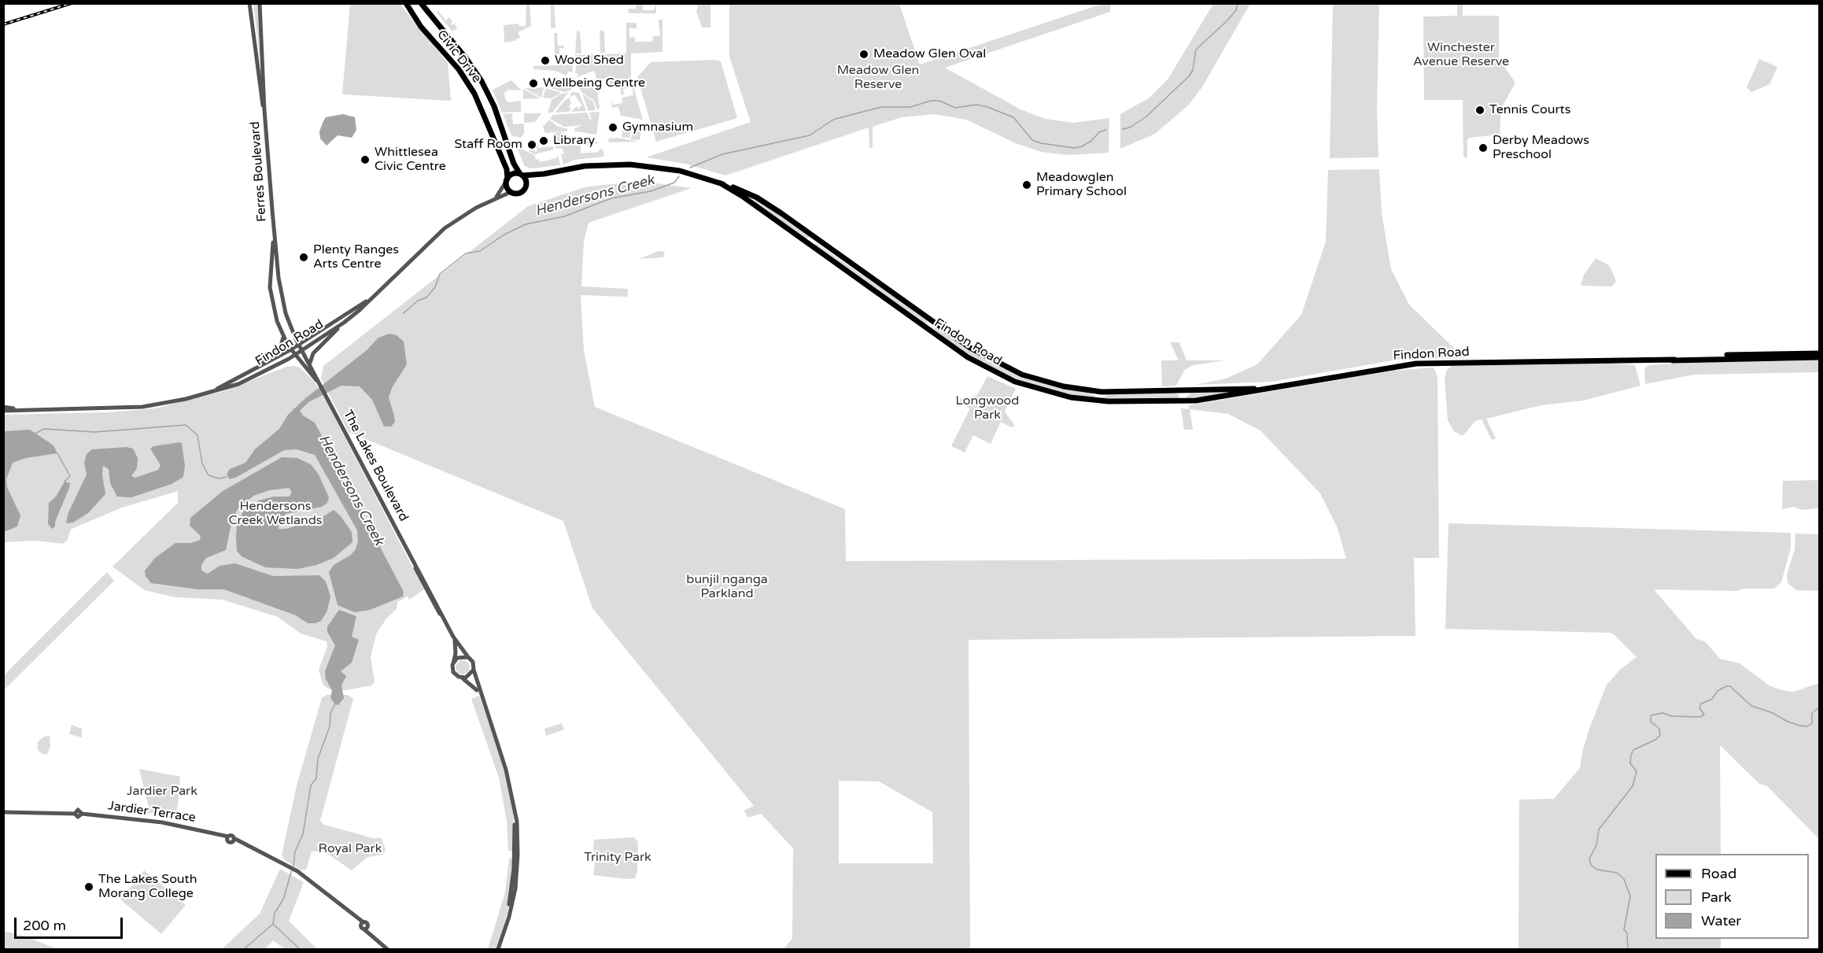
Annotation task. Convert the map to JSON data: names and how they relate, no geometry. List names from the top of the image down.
{
  "streets": {
    "main road": ["Civic Drive", "Findon Road"],
    "street": ["Ferres Boulevard", "The Lakes Boulevard", "Jardier Terrace"]
  },
  "crossings": [
    ["Civic Drive", "Findon Road"],
    ["Ferres Boulevard", "Findon Road"],
    ["Ferres Boulevard", "The Lakes Boulevard"],
    ["Findon Road", "The Lakes Boulevard"]
  ],
  "water": ["Hendersons Creek"],
  "parks": [
    "Winchester Avenue Reserve",
    "Meadow Glen Reserve",
    "Longwood Park",
    "Hendersons Creek Wetlands",
    "bunjil nganga Parkland",
    "Jardier Park",
    "Royal Park",
    "Trinity Park"
  ],
  "places": [
    "Meadow Glen Oval",
    "Wood Shed",
    "Wellbeing Centre",
    "Tennis Courts",
    "Gymnasium",
    "Library",
    "Staff Room",
    "Derby Meadows Preschool",
    "Whittlesea Civic Centre",
    "Meadowglen Primary School",
    "Plenty Ranges Arts Centre",
    "The Lakes South Morang College"
  ],
  "legend": ["Road", "Park", "Water"],
  "scale_bar": "200 m"
}
